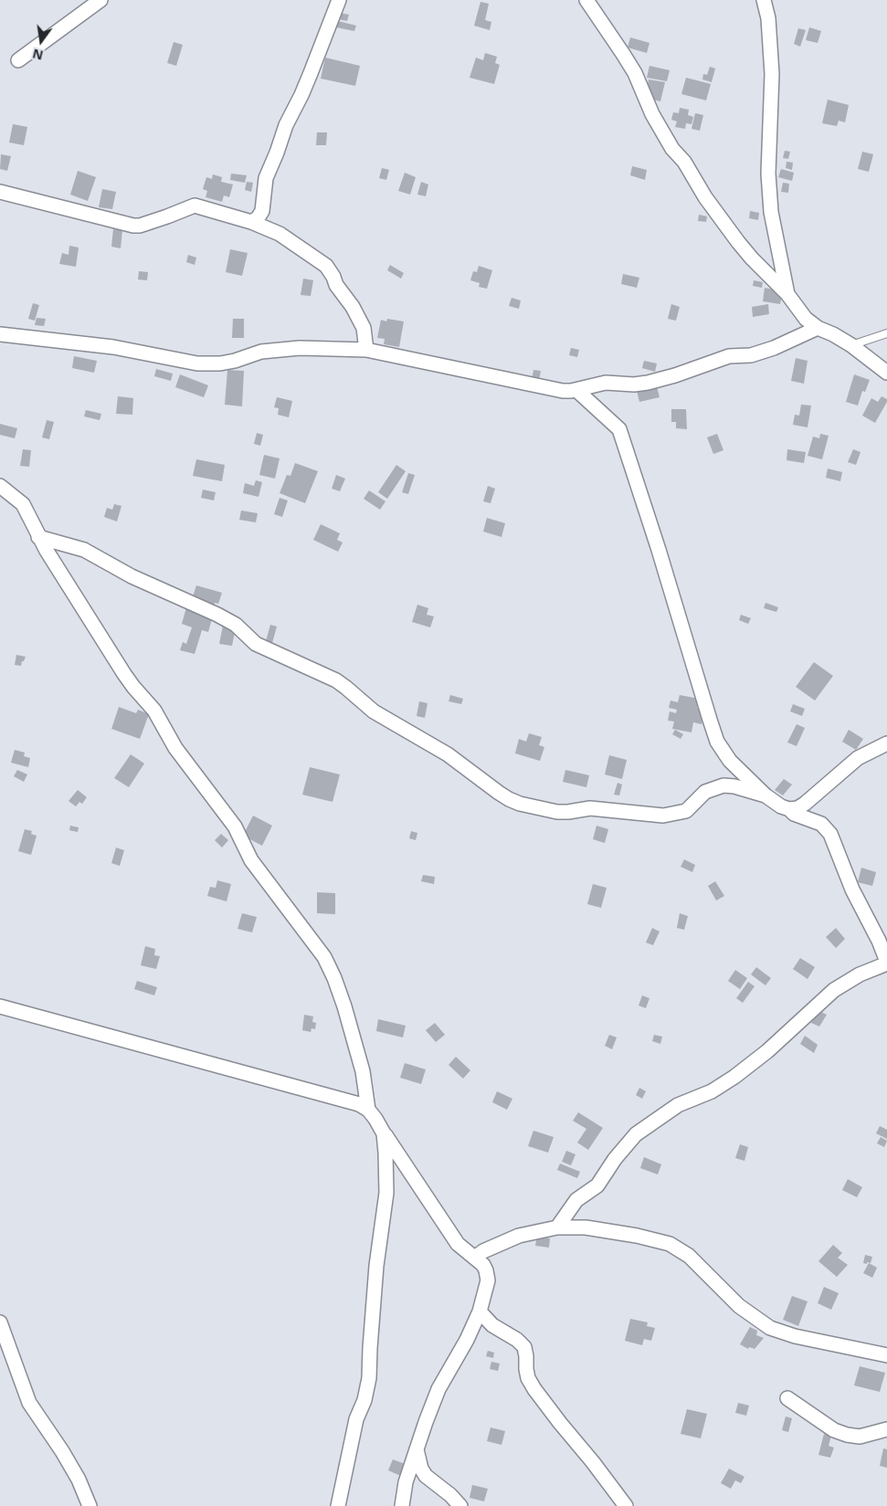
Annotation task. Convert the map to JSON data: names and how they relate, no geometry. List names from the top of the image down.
{
  "north": "bottom"
}
